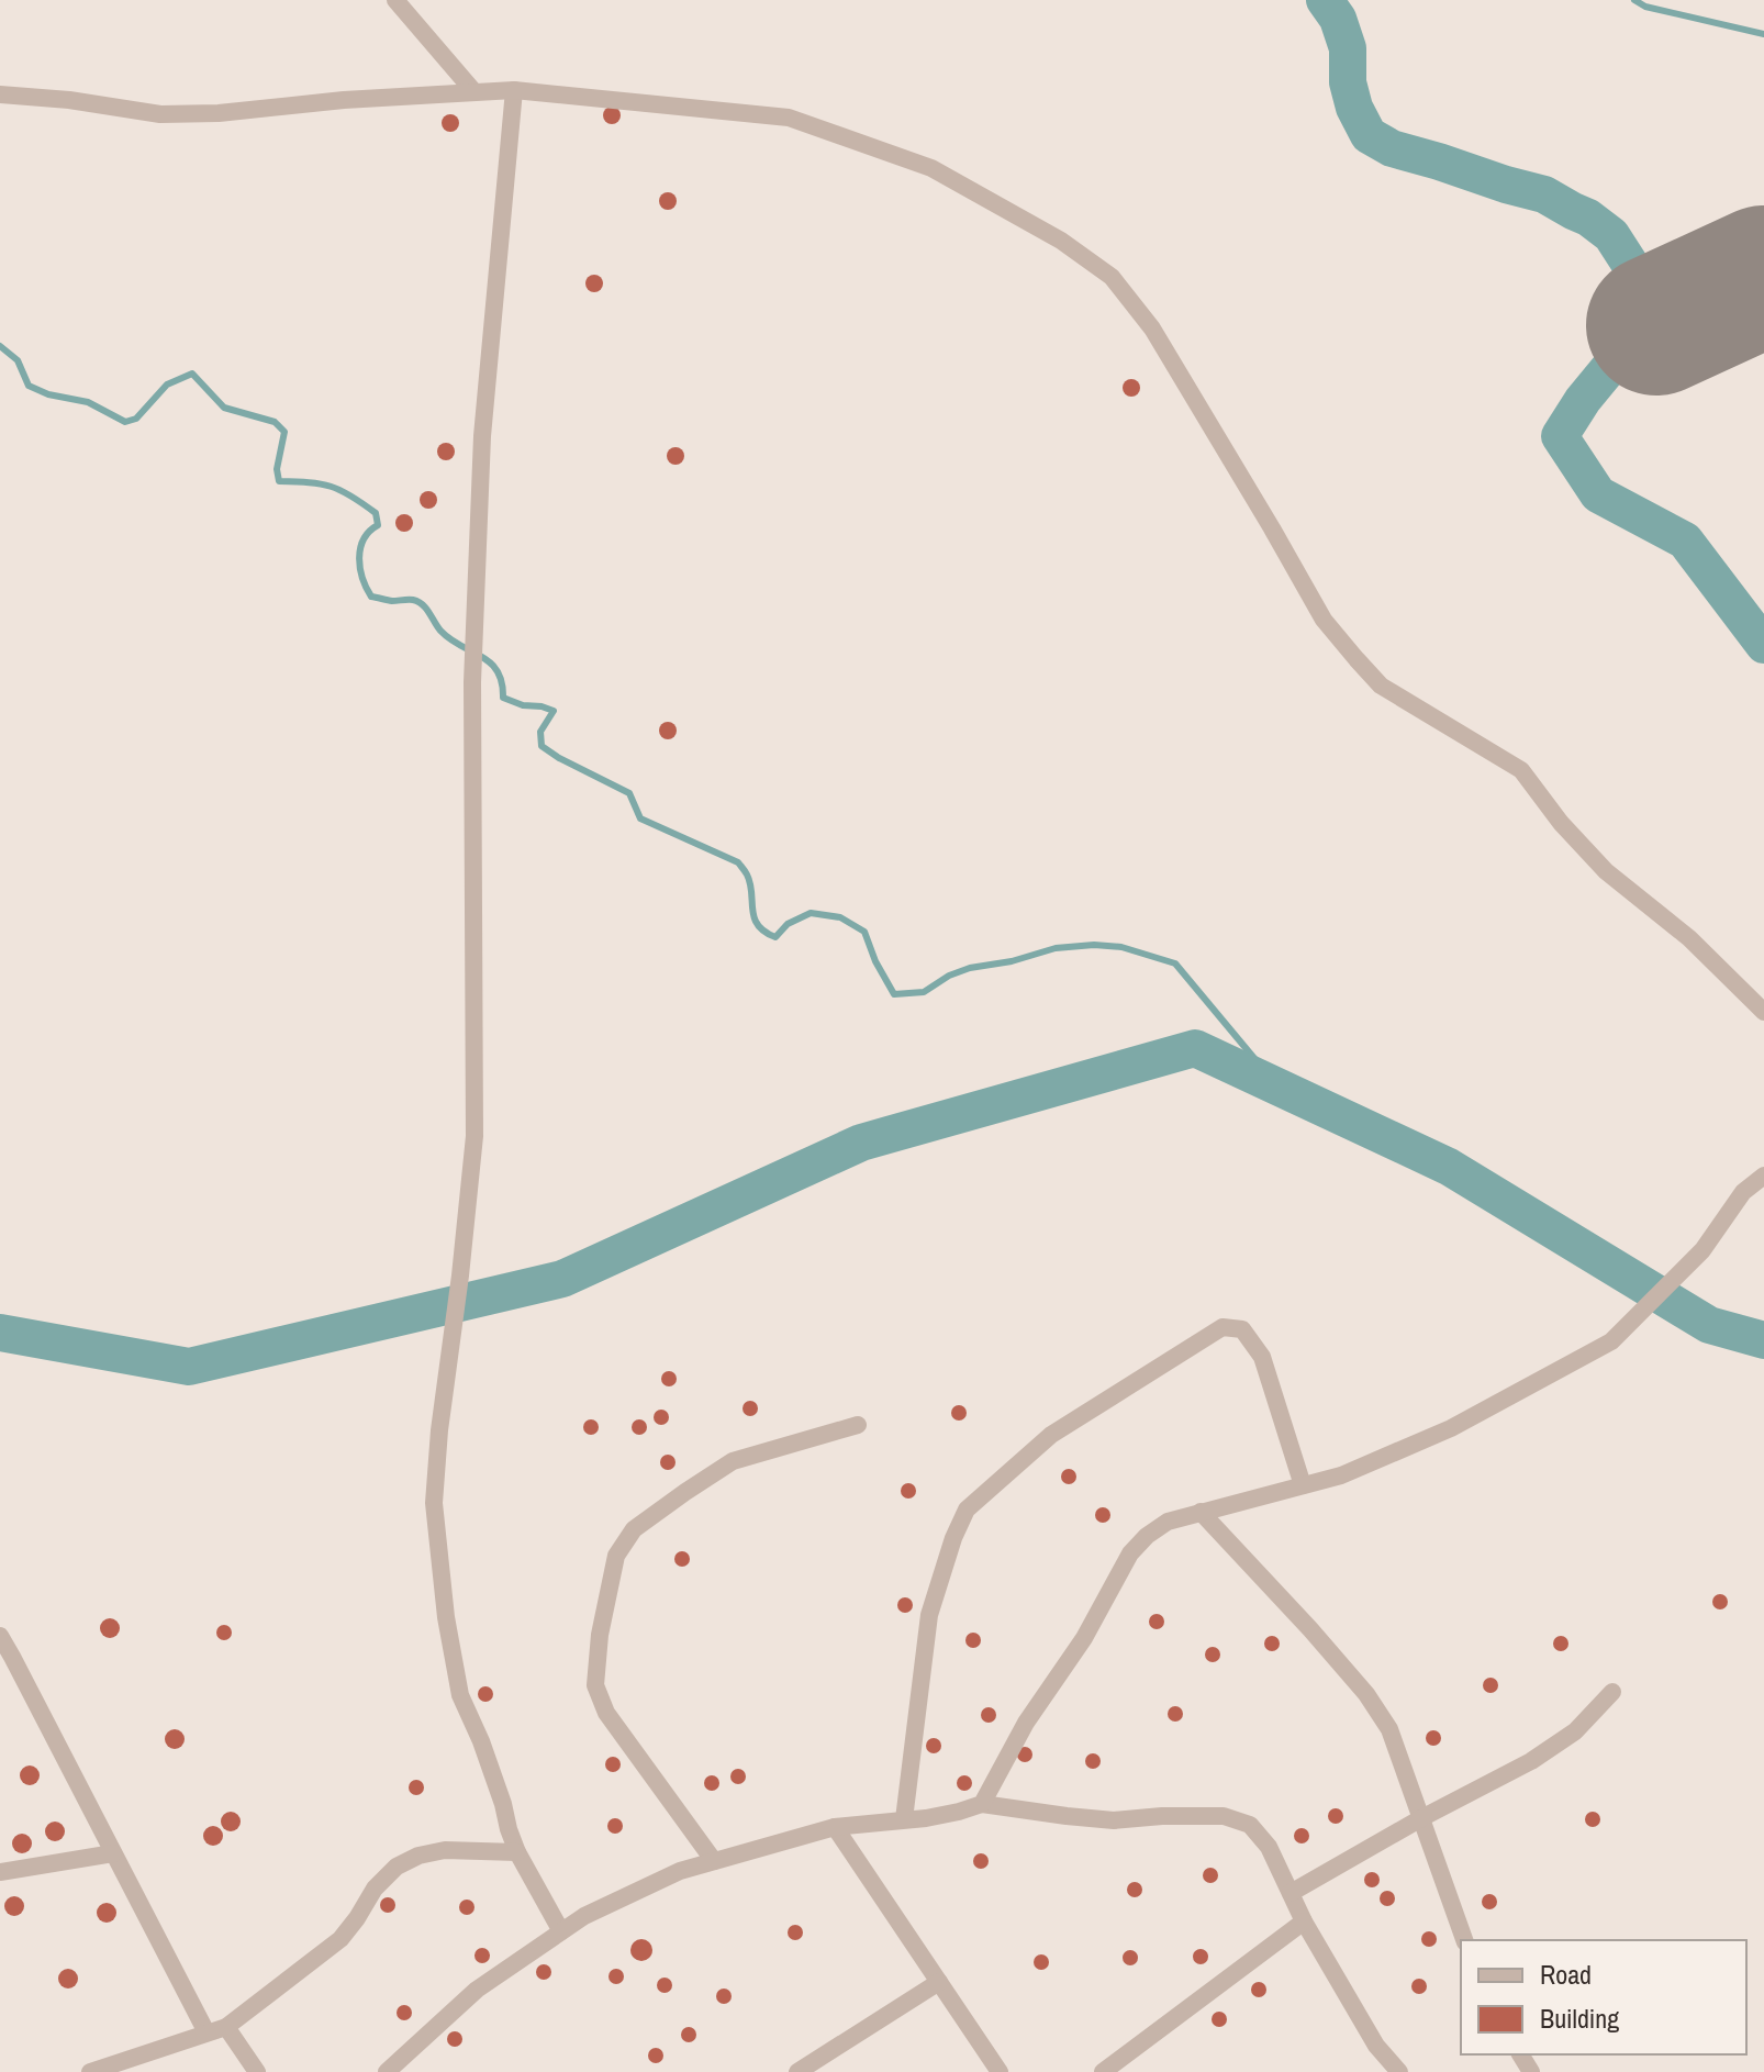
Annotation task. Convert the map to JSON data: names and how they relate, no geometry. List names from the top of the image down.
{
  "legend": ["Road", "Building"]
}
